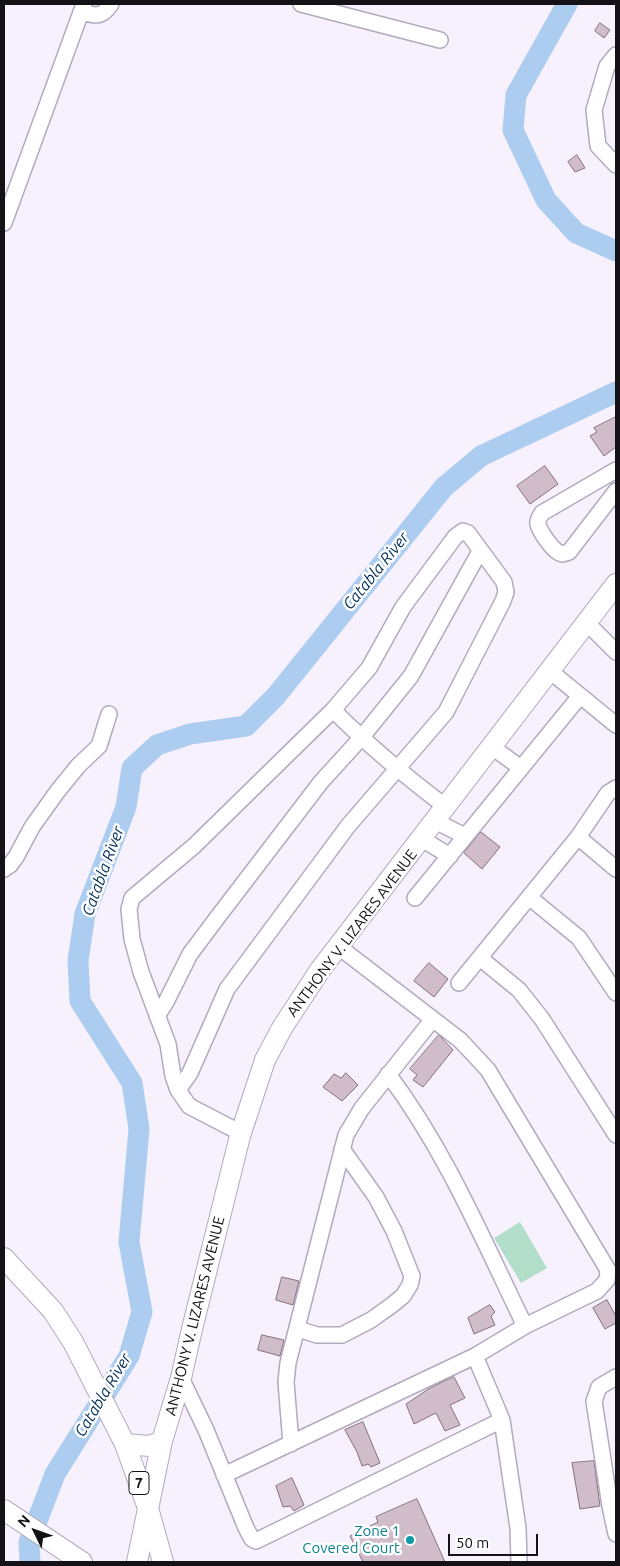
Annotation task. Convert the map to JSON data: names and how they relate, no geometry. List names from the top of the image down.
{
  "streets": {
    "main road": ["ANTHONY V. LIZARES AVENUE", "7"]
  },
  "crossings": [
    ["ANTHONY V. LIZARES AVENUE", "7"]
  ],
  "water": ["Catabla River"],
  "places": ["Zone 1 Covered Court"],
  "scale_bar": "50 m",
  "north": "top left"
}
